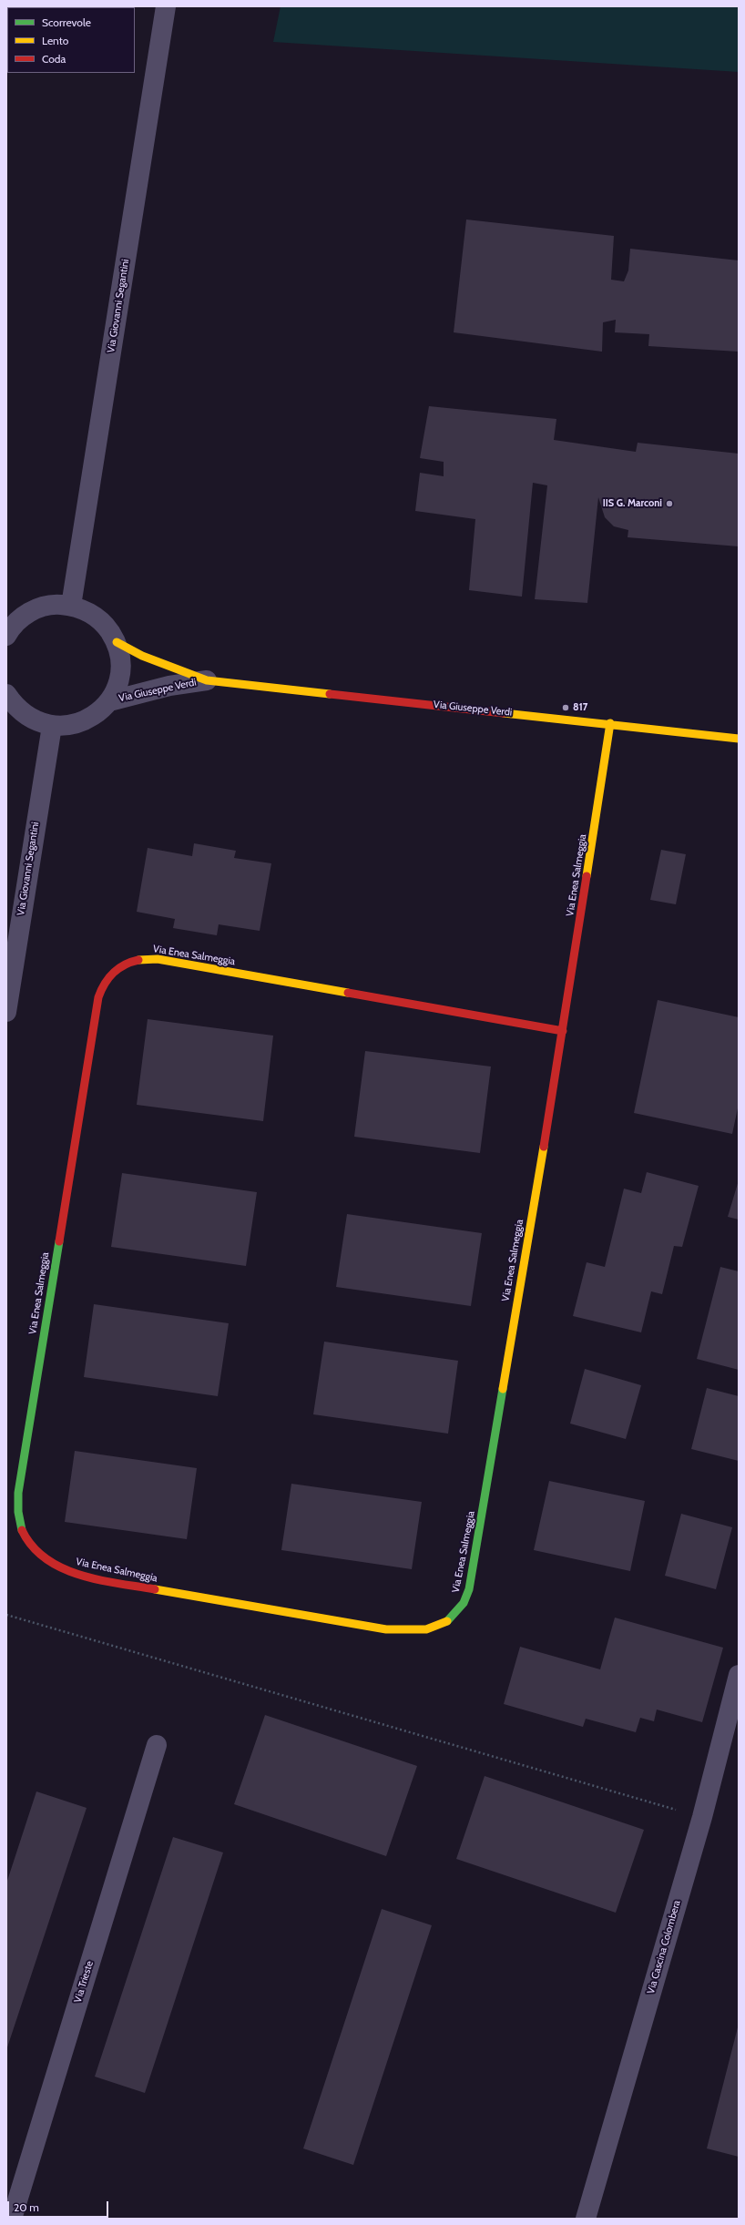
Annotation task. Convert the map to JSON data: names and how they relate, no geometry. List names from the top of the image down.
{
  "streets": {
    "street": [
      "Via Giovanni Segantini",
      "Via Giuseppe Verdi",
      "Via Enea Salmeggia",
      "Via Cascina Colombera",
      "Via Trieste"
    ]
  },
  "crossings": [
    ["Via Giuseppe Verdi", "Via Enea Salmeggia"]
  ],
  "places": ["IIS G. Marconi", "817"],
  "legend": ["Scorrevole", "Lento", "Coda"],
  "scale_bar": "20 m"
}
